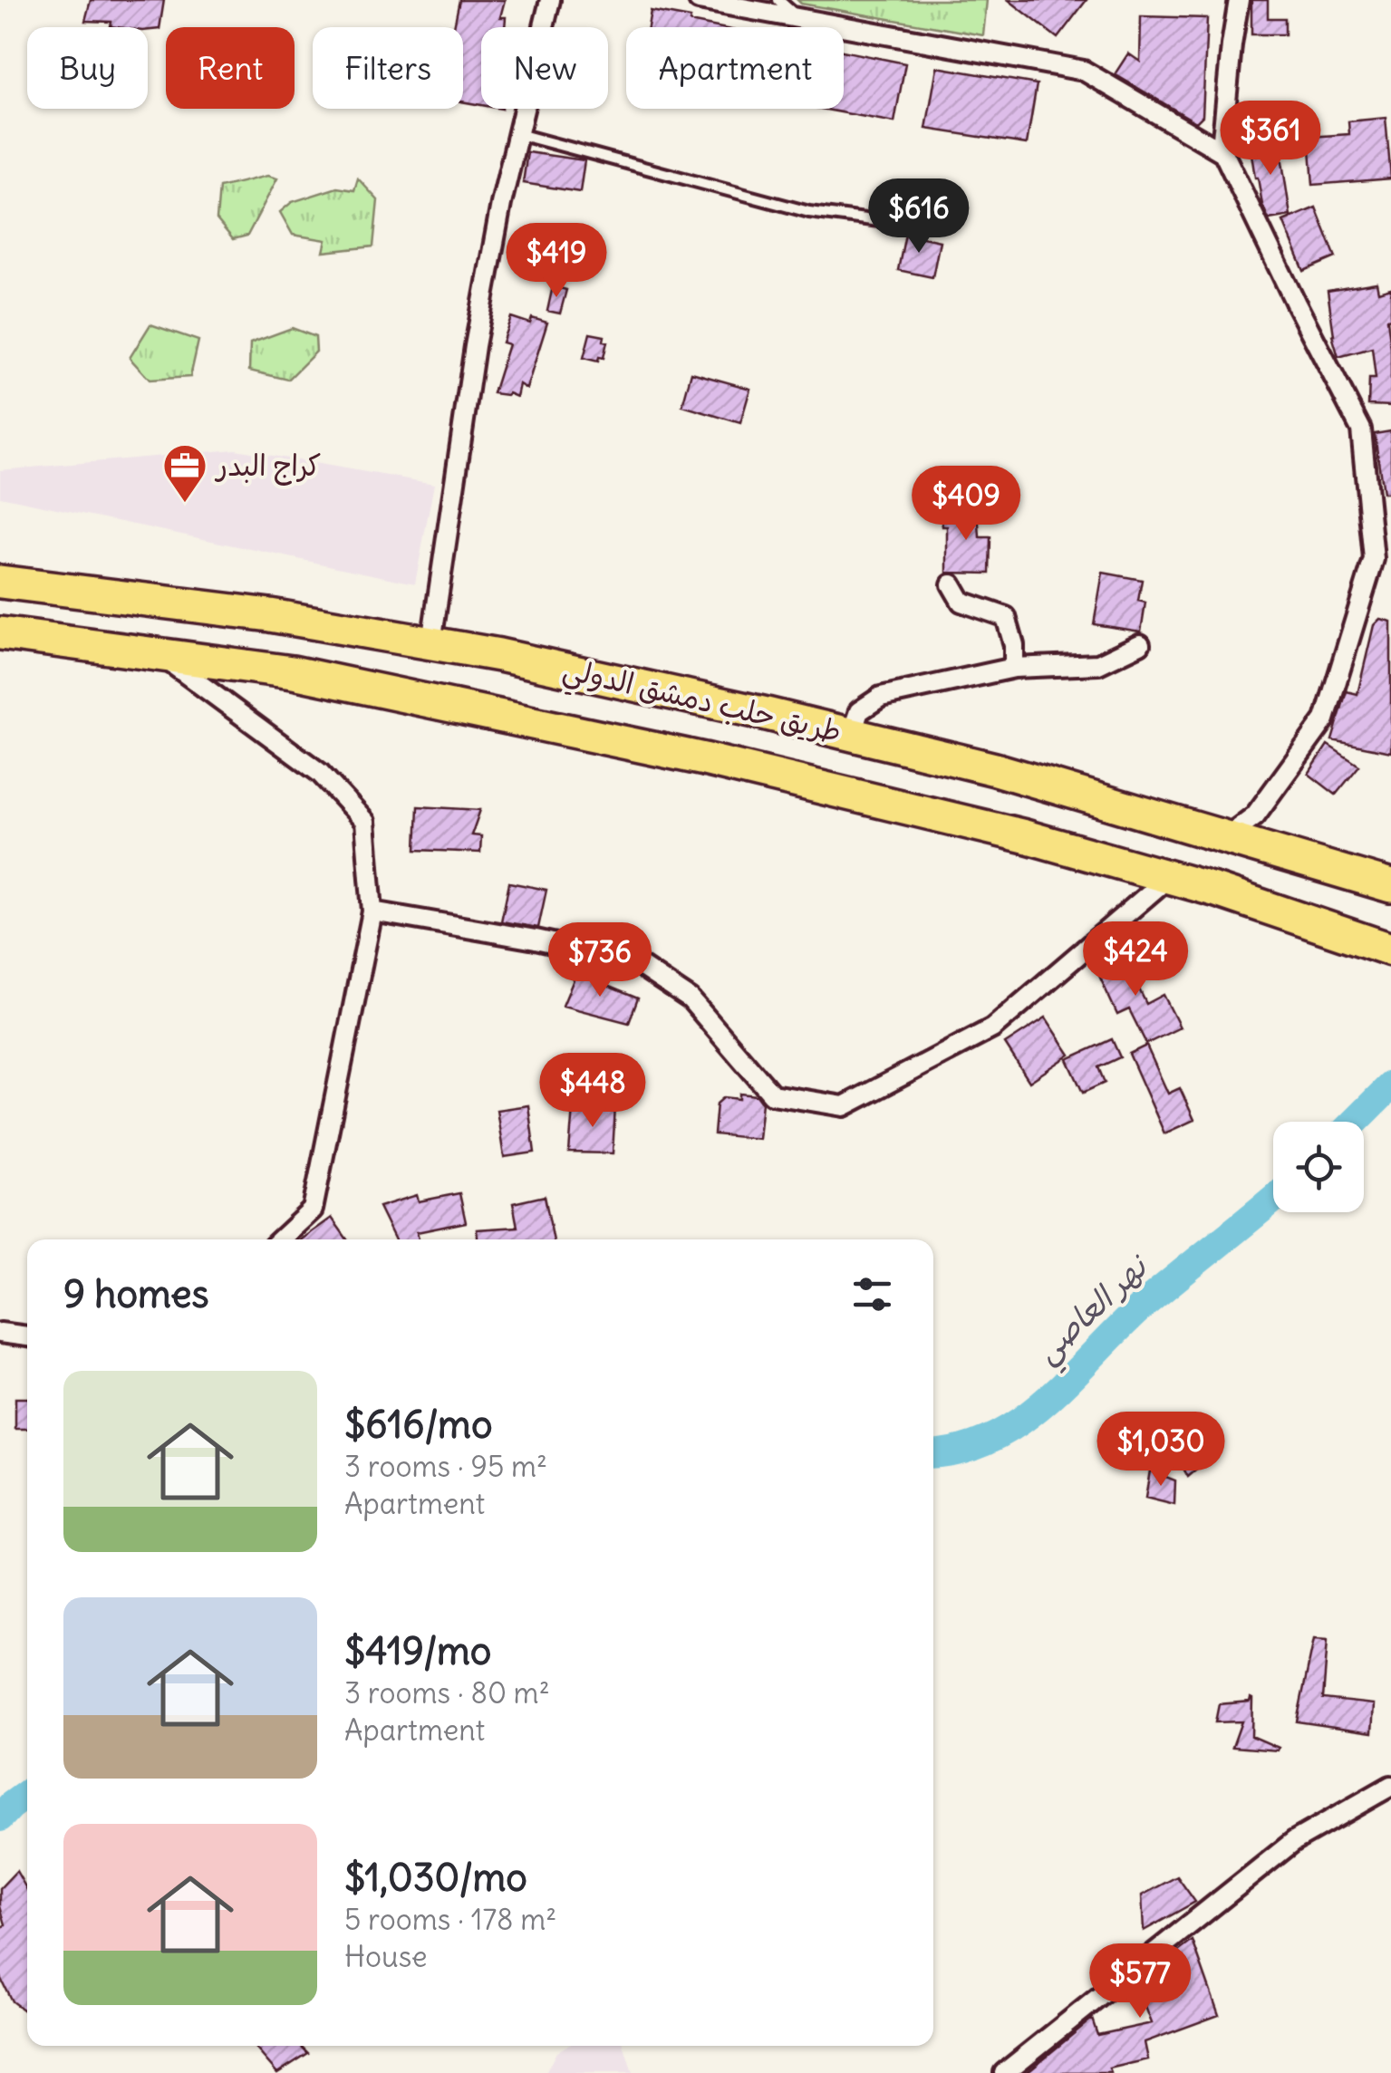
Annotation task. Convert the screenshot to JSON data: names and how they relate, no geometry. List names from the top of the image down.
{
  "streets": {
    "highway": ["طريق حلب دمشق الدولي"]
  },
  "water": ["نهر العاصي"],
  "places": {
    "office": ["كراج البدر"]
  },
  "page": {
    "chip": [
      "Buy",
      "Rent",
      "Filters",
      "New",
      "Apartment"
    ],
    "price": [
      "$361",
      "$616",
      "$419",
      "$409",
      "$424",
      "$736",
      "$448",
      "$1,030",
      "$577"
    ],
    "heading": "9 homes",
    "list": [
      {
        "name": "$616/mo",
        "note": "3 rooms · 95 m² · Apartment"
      },
      {
        "name": "$419/mo",
        "note": "3 rooms · 80 m² · Apartment"
      },
      {
        "name": "$1,030/mo",
        "note": "5 rooms · 178 m² · House"
      }
    ]
  }
}
